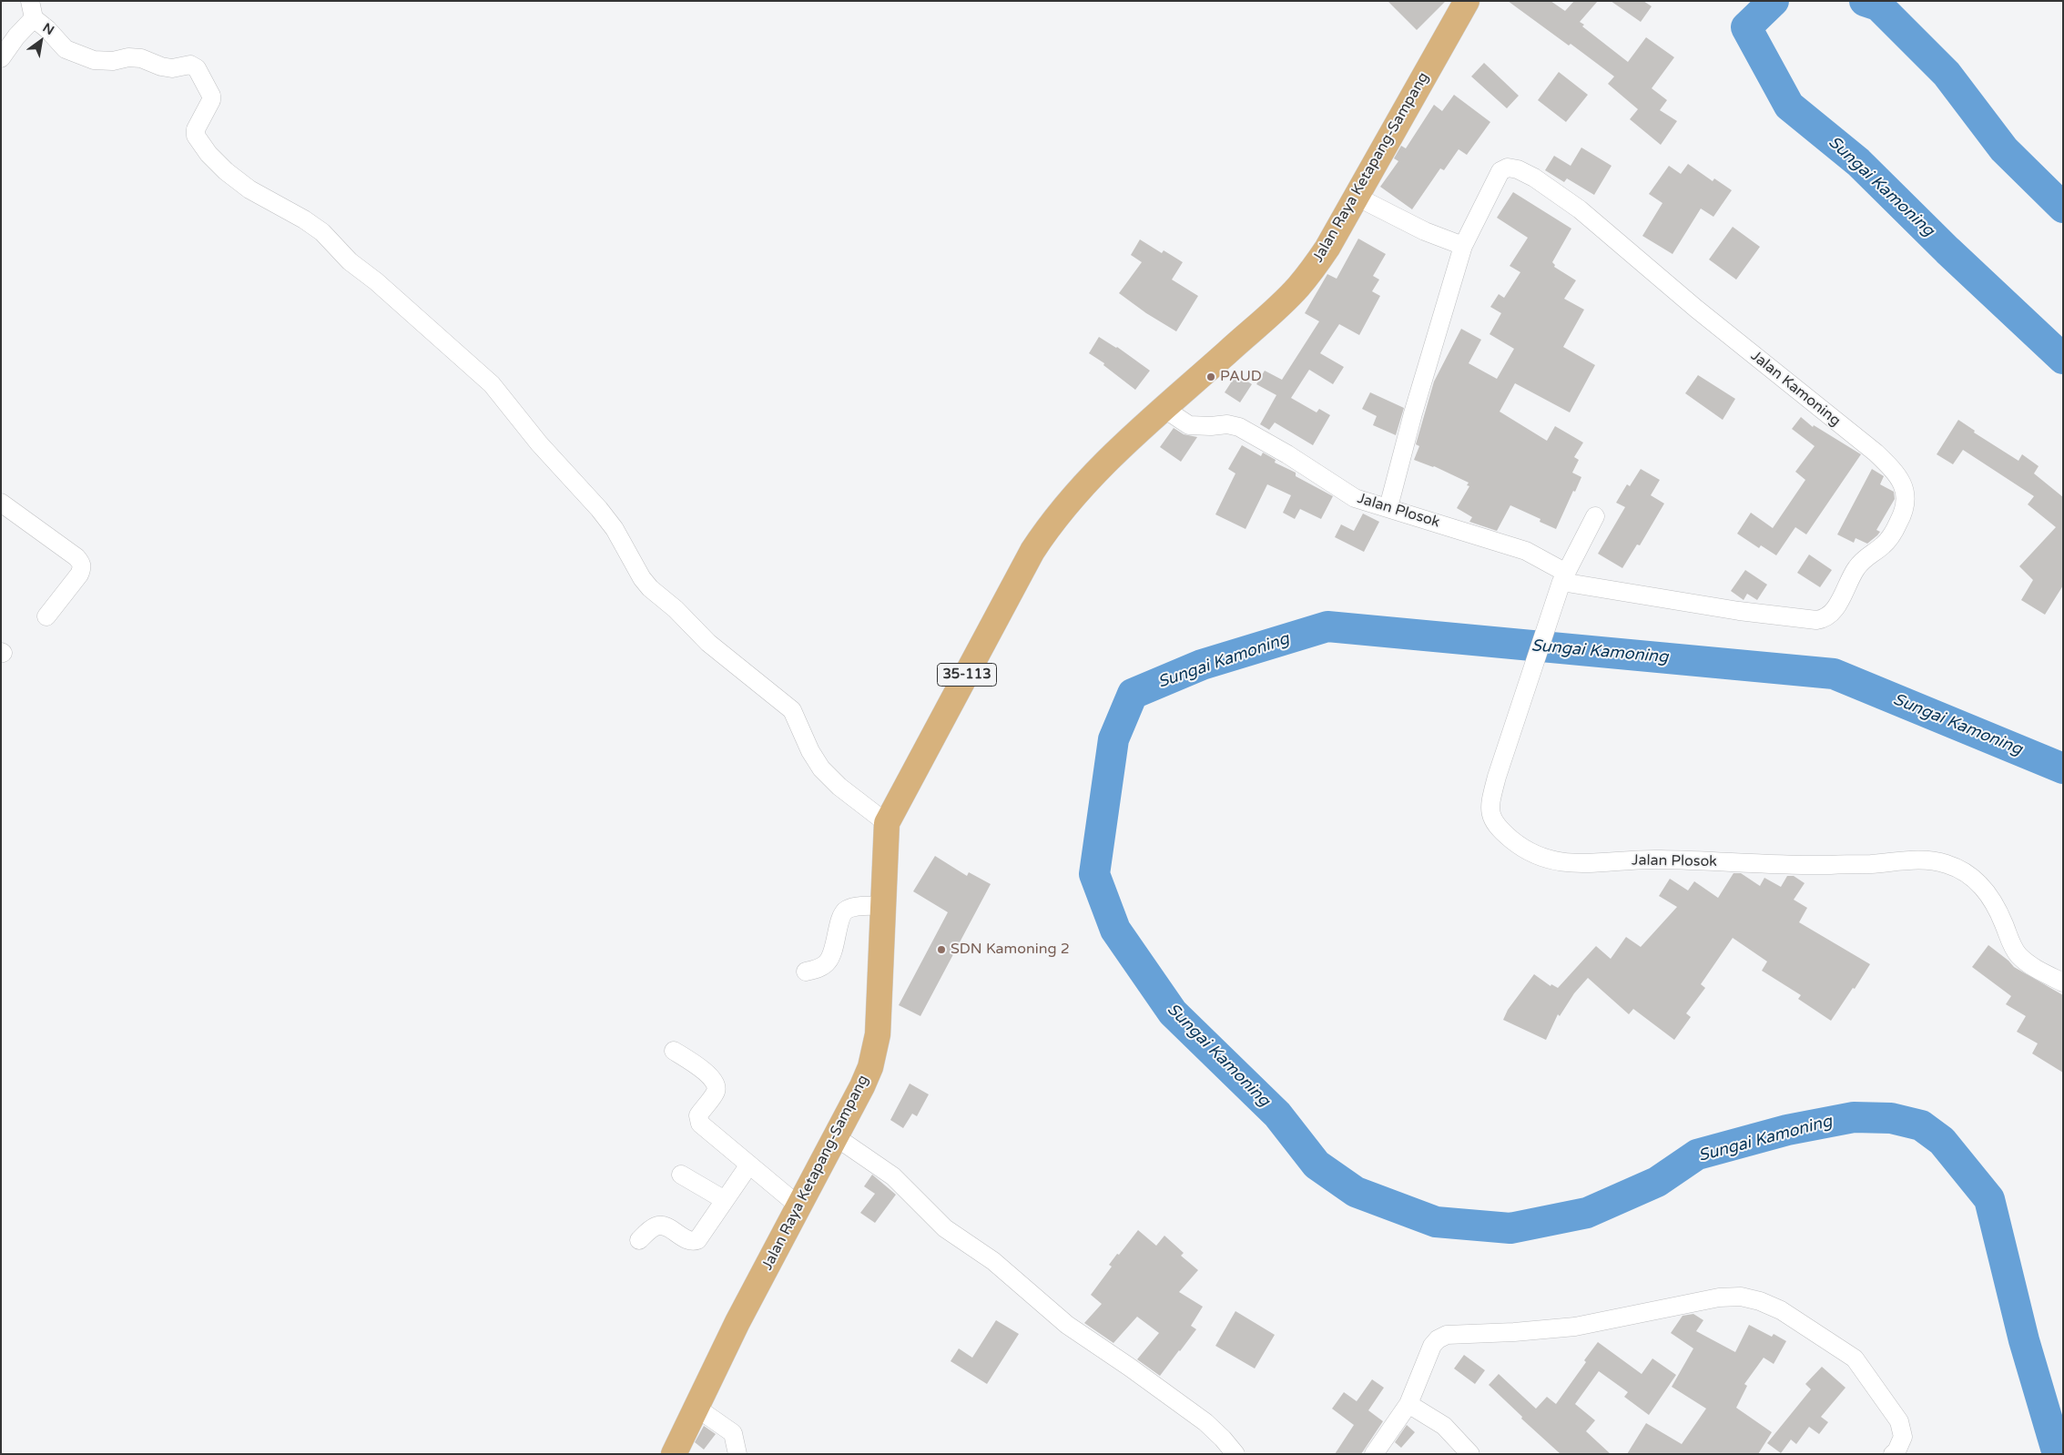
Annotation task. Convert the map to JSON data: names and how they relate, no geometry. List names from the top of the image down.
{
  "streets": {
    "main road": ["Jalan Raya Ketapang-Sampang", "35-113"],
    "street": ["Jalan Kamoning", "Jalan Plosok"]
  },
  "crossings": [
    ["Jalan Raya Ketapang-Sampang", "Jalan Plosok"],
    ["Jalan Kamoning", "Jalan Plosok"]
  ],
  "water": ["Sungai Kamoning"],
  "places": ["PAUD", "SDN Kamoning 2"],
  "north": "top right"
}
